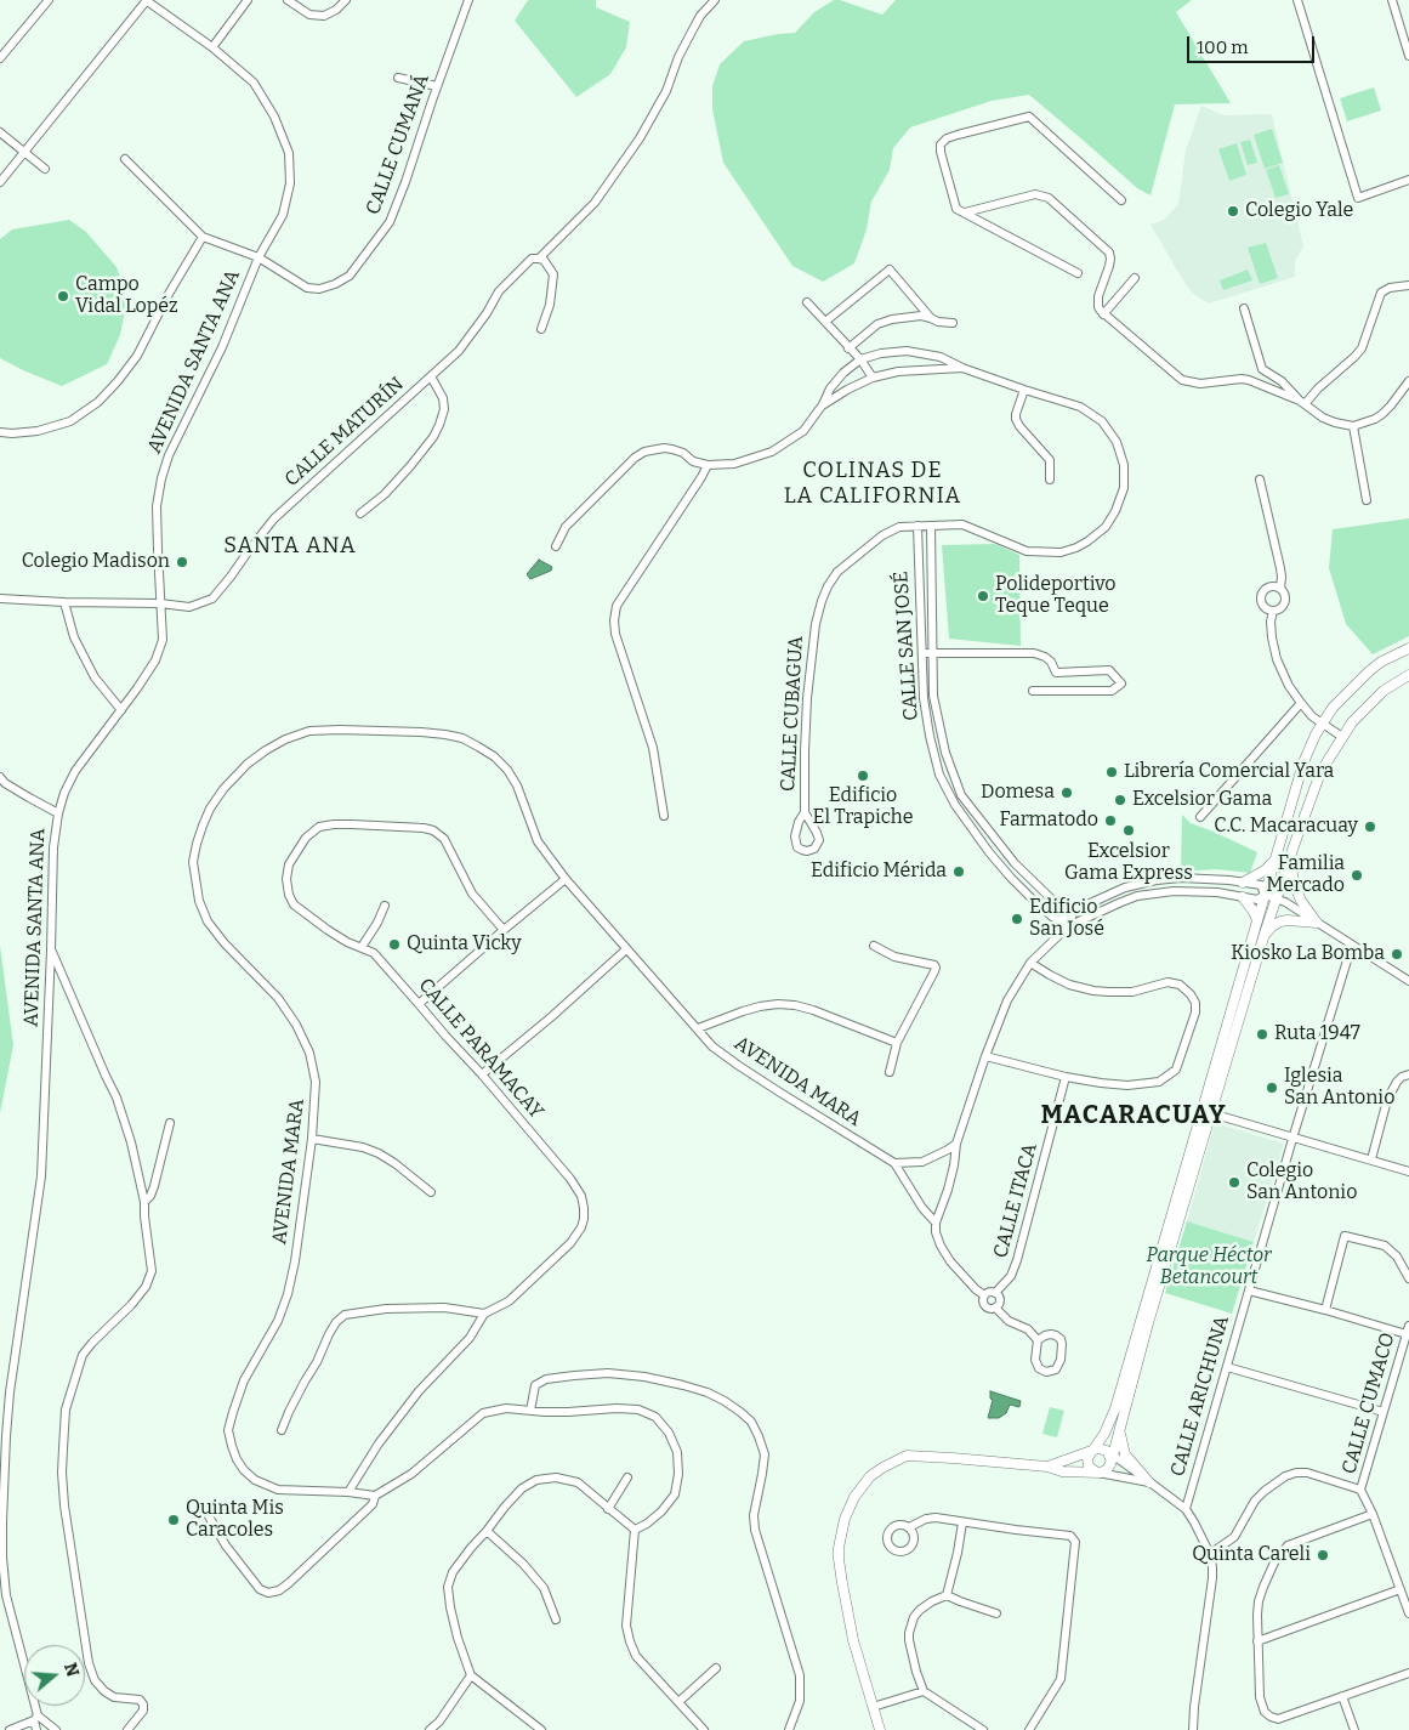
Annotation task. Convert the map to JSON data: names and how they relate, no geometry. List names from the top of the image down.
{
  "streets": {
    "street": [
      "CALLE CUMANÁ",
      "AVENIDA SANTA ANA",
      "CALLE MATURÍN",
      "CALLE SAN JOSÉ",
      "CALLE CUBAGUA",
      "CALLE PARAMACAY",
      "AVENIDA MARA",
      "CALLE ITACA",
      "CALLE ARICHUNA",
      "CALLE CUMACO"
    ]
  },
  "crossings": [
    ["CALLE CUMANÁ", "AVENIDA SANTA ANA"],
    ["AVENIDA SANTA ANA", "CALLE MATURÍN"],
    ["CALLE SAN JOSÉ", "CALLE CUBAGUA"],
    ["CALLE PARAMACAY", "AVENIDA MARA"]
  ],
  "districts": ["COLINAS DE LA CALIFORNIA", "SANTA ANA", "MACARACUAY"],
  "parks": ["Parque Héctor Betancourt"],
  "places": [
    "Colegio Yale",
    "Campo Vidal Lopéz",
    "Colegio Madison",
    "Polideportivo Teque Teque",
    "Librería Comercial Yara",
    "Edificio El Trapiche",
    "Domesa",
    "Excelsior Gama",
    "Farmatodo",
    "C.C. Macaracuay",
    "Excelsior Gama Express",
    "Edificio Mérida",
    "Familia Mercado",
    "Edificio San José",
    "Quinta Vicky",
    "Kiosko La Bomba",
    "Ruta 1947",
    "Iglesia San Antonio",
    "Colegio San Antonio",
    "Quinta Mis Caracoles",
    "Quinta Careli"
  ],
  "scale_bar": "100 m",
  "north": "right"
}
